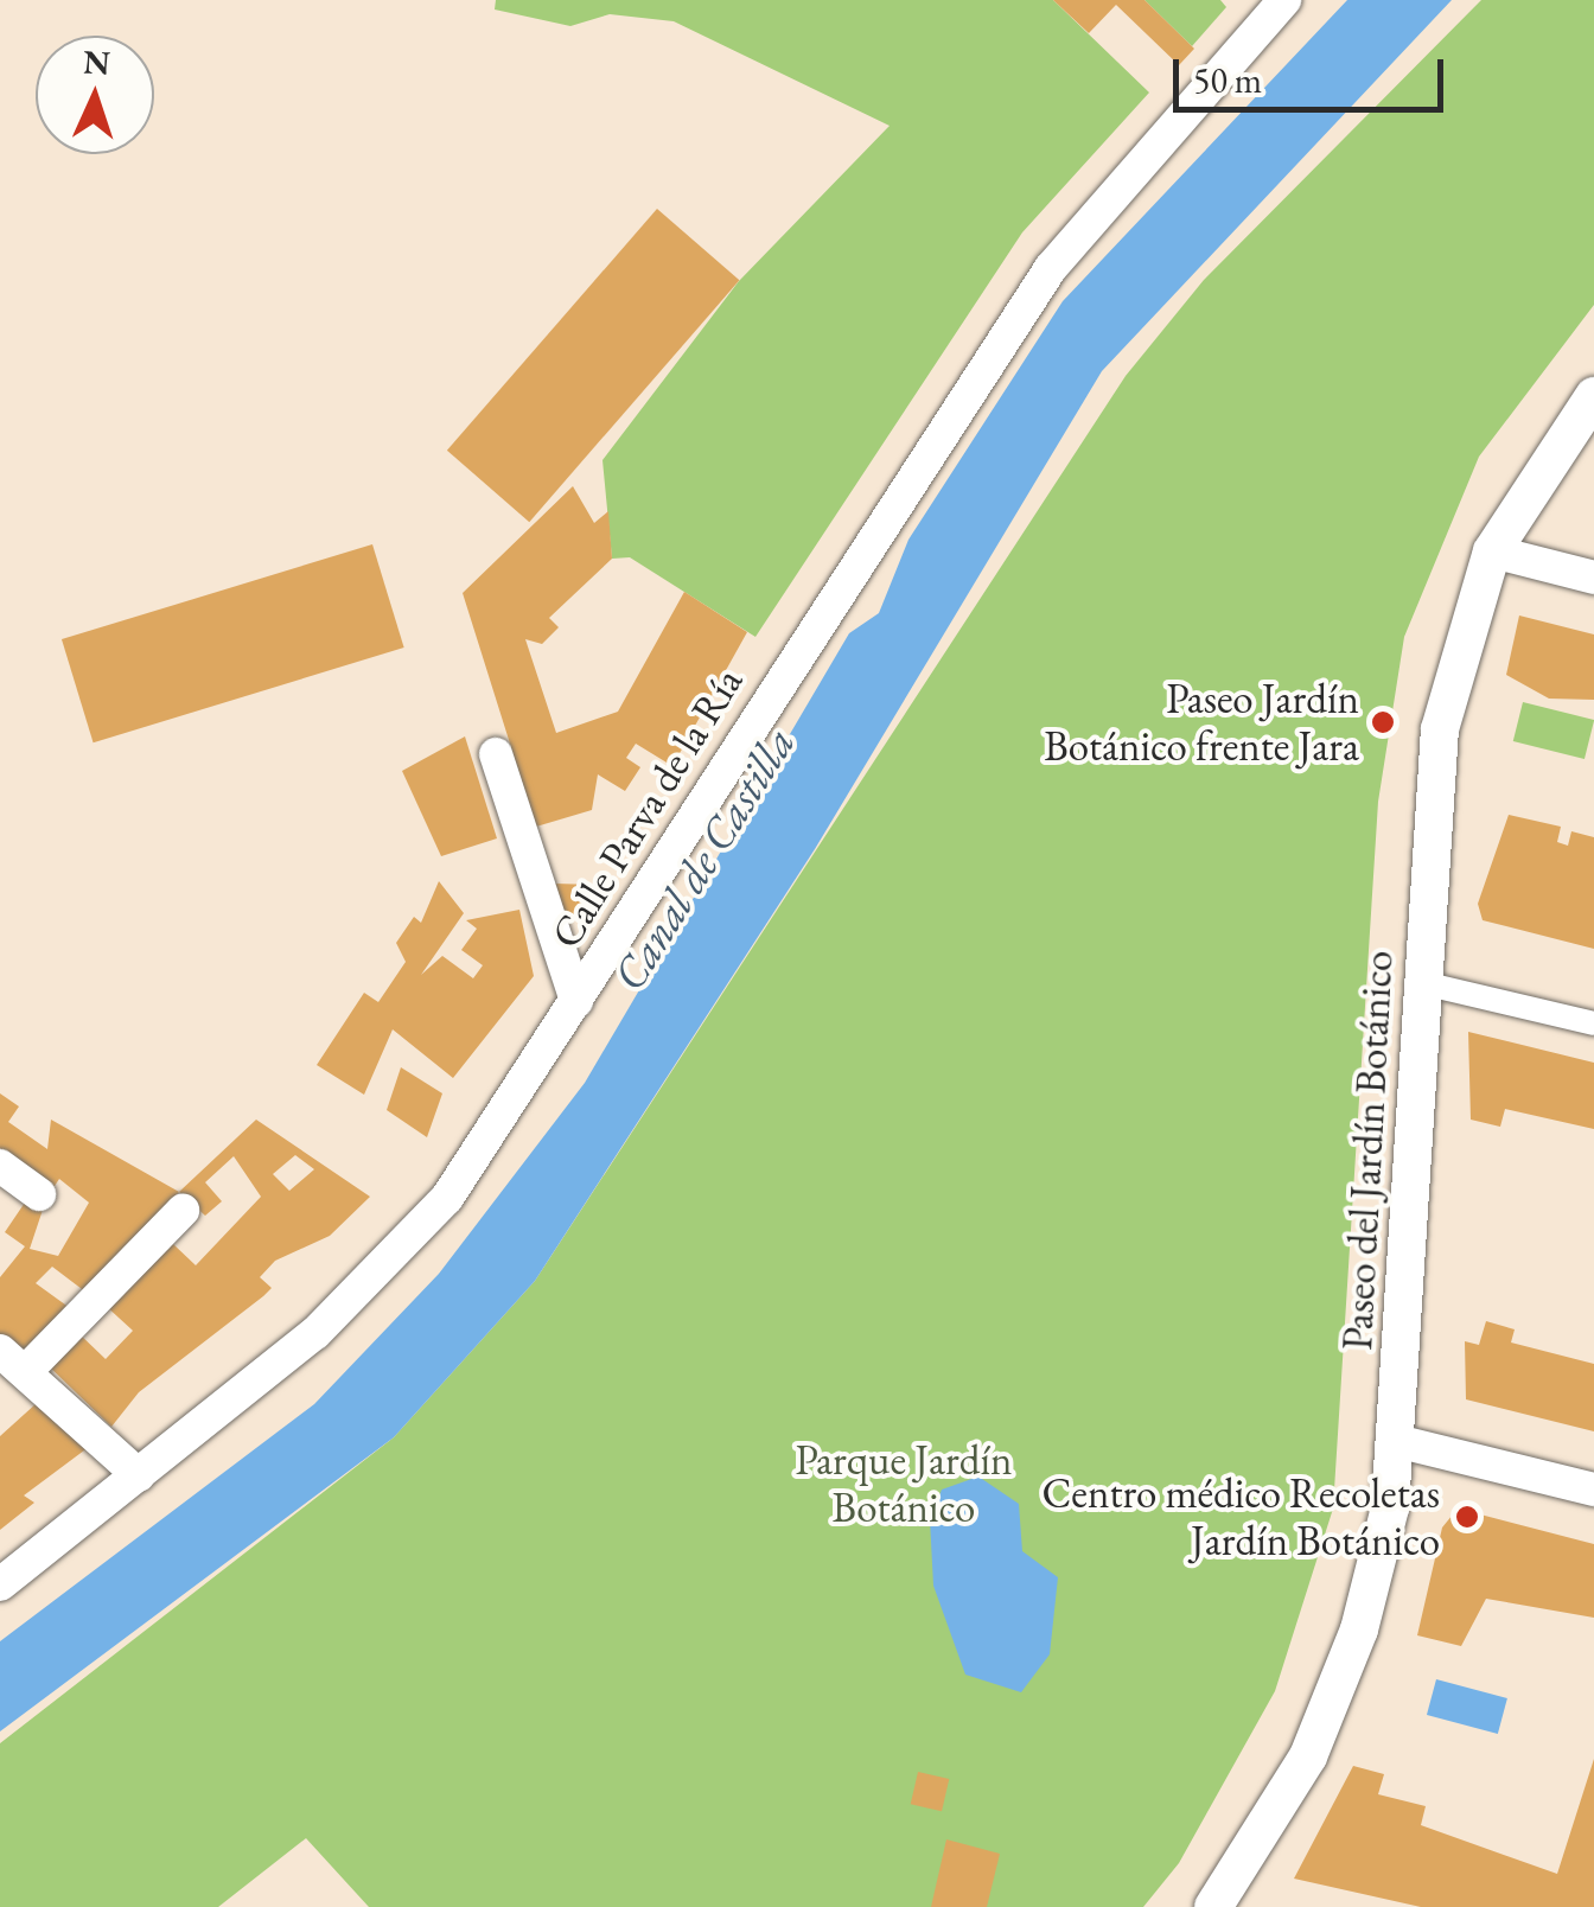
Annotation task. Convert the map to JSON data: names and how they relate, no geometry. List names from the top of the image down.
{
  "streets": {
    "street": ["Calle Parva de la Ría", "Paseo del Jardín Botánico"]
  },
  "water": ["Canal de Castilla"],
  "parks": ["Parque Jardín Botánico"],
  "places": ["Paseo Jardín Botánico frente Jara", "Centro médico Recoletas Jardín Botánico"],
  "scale_bar": "50 m",
  "north": "top"
}
